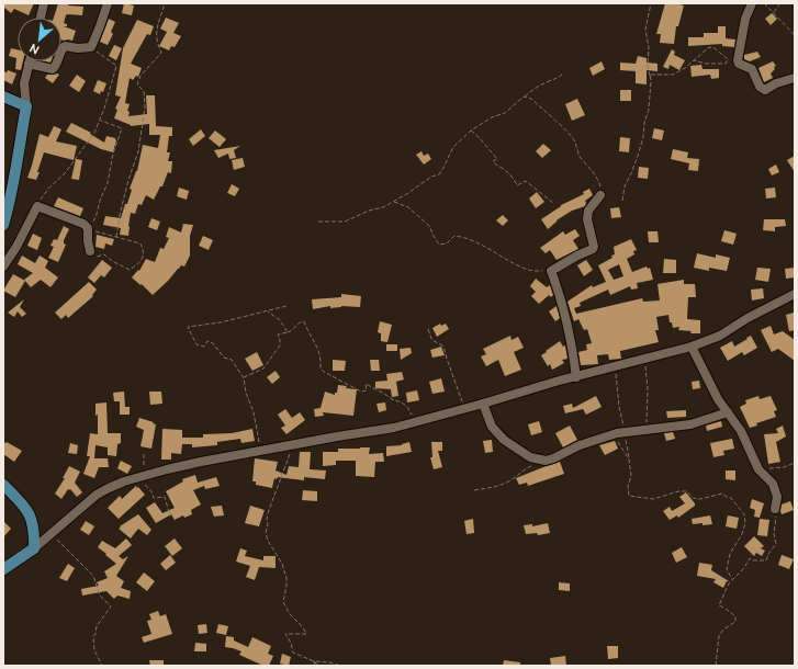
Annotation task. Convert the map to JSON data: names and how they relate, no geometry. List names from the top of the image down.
{
  "north": "bottom left"
}
